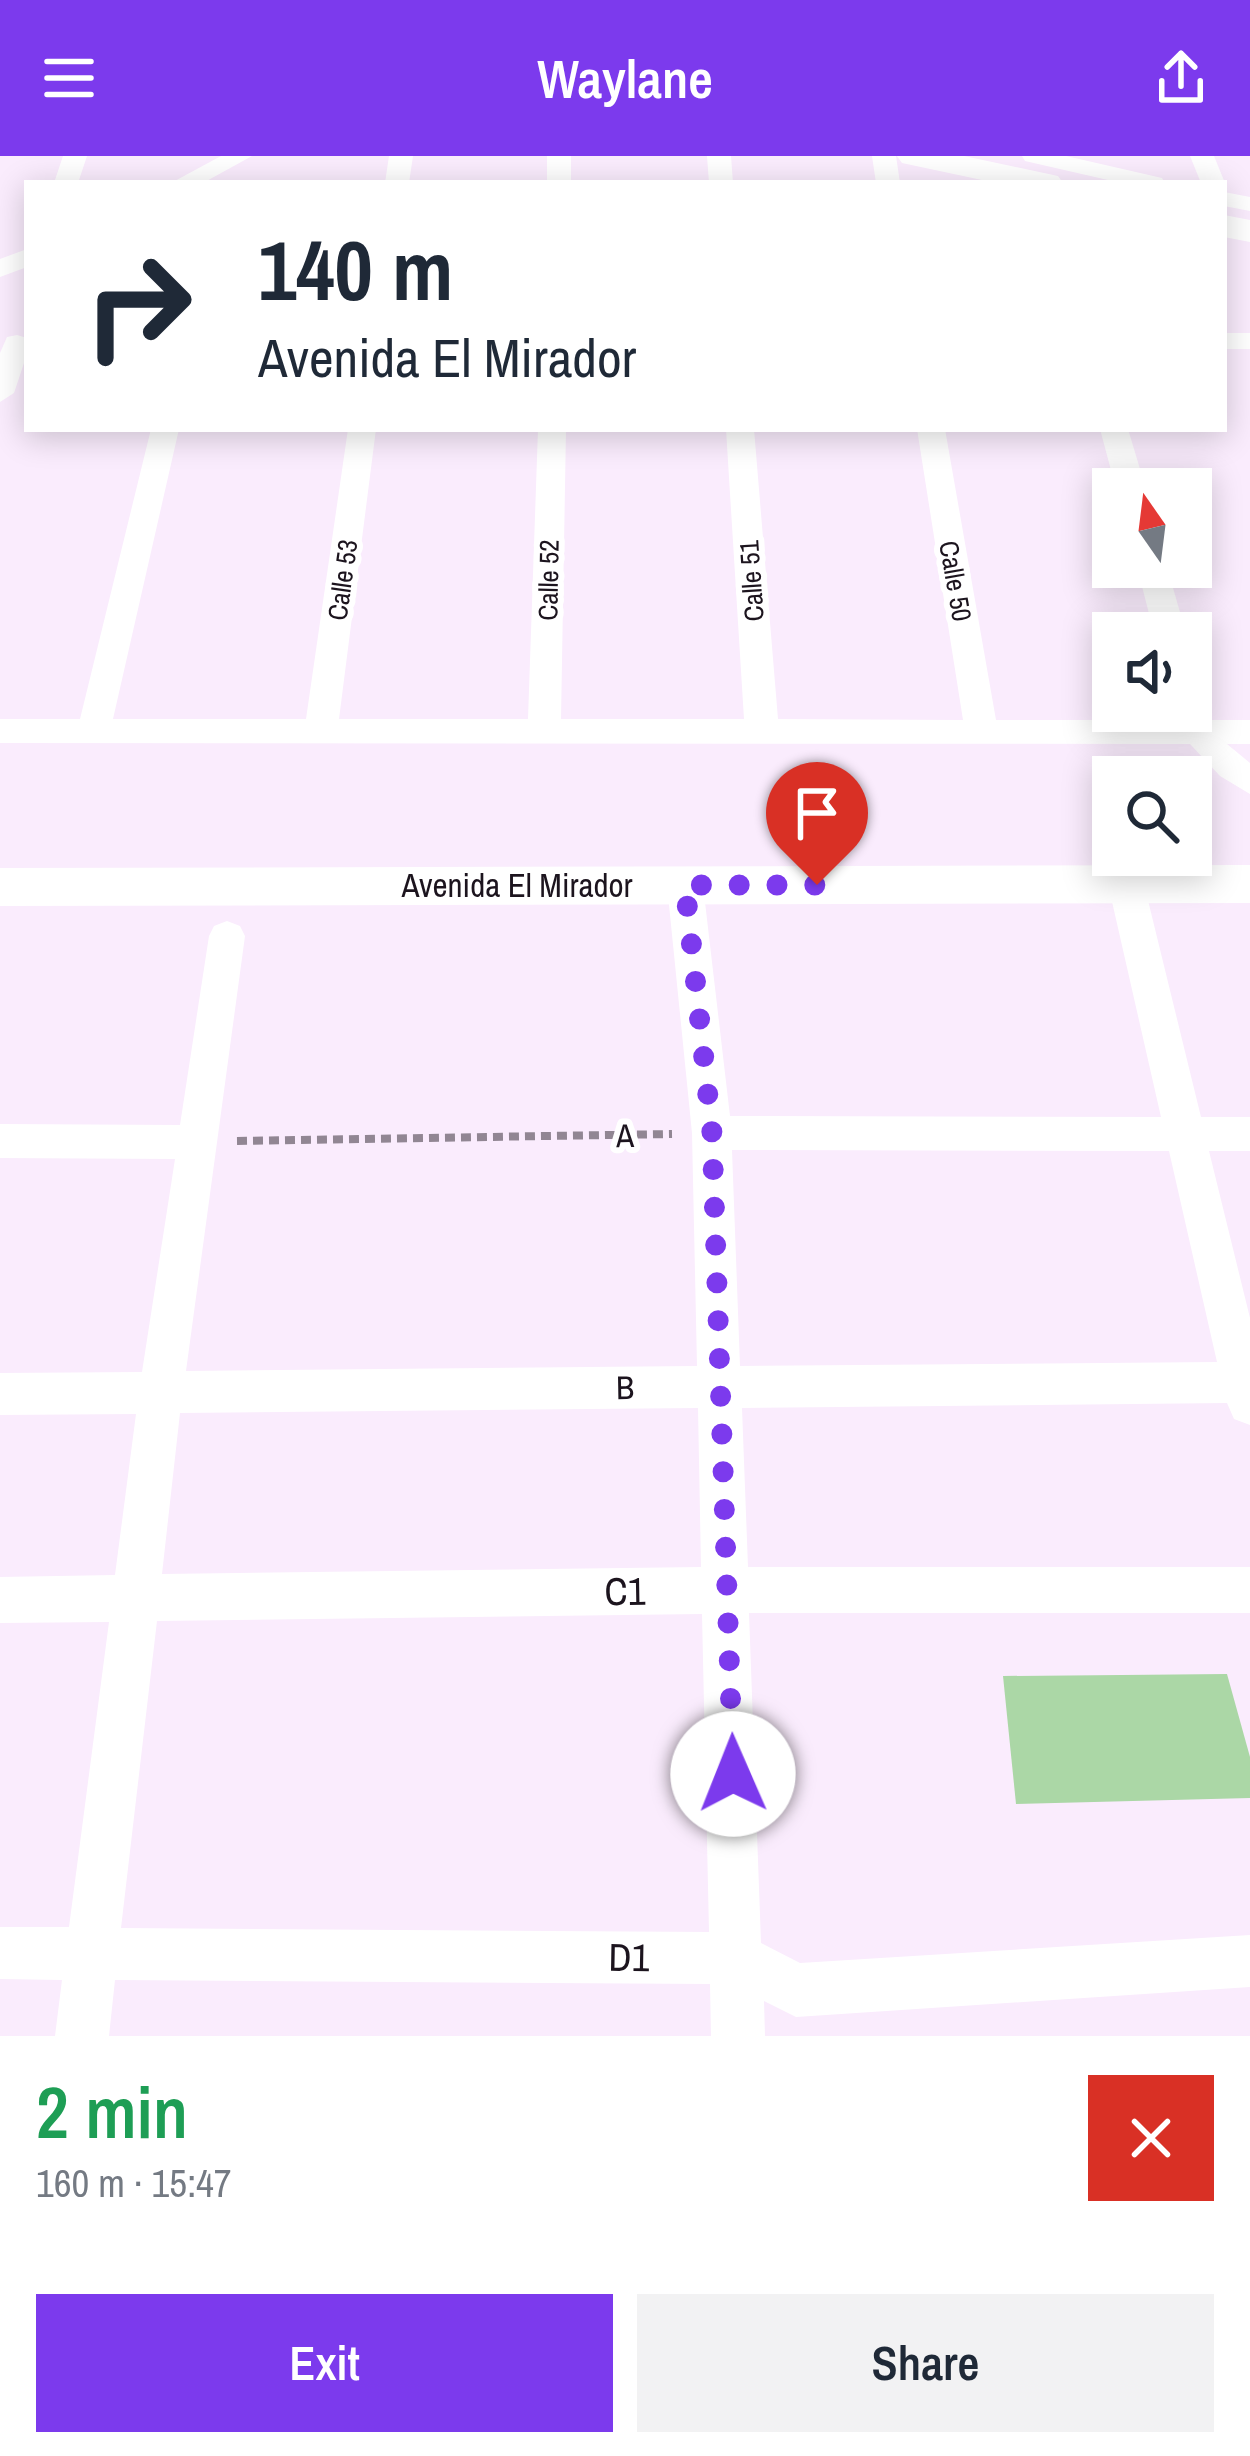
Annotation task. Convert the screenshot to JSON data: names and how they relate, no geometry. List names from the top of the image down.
{
  "streets": {
    "street": [
      "Calle 53",
      "Calle 52",
      "Calle 51",
      "Calle 50",
      "Avenida El Mirador",
      "B",
      "C1",
      "D1"
    ],
    "path": ["A"]
  },
  "north": "top",
  "page": {
    "header": "Waylane",
    "turn": ["140 m", "Avenida El Mirador"],
    "heading": ["2 min", "160 m · 15:47"],
    "buttons": ["Exit", "Share"]
  }
}
